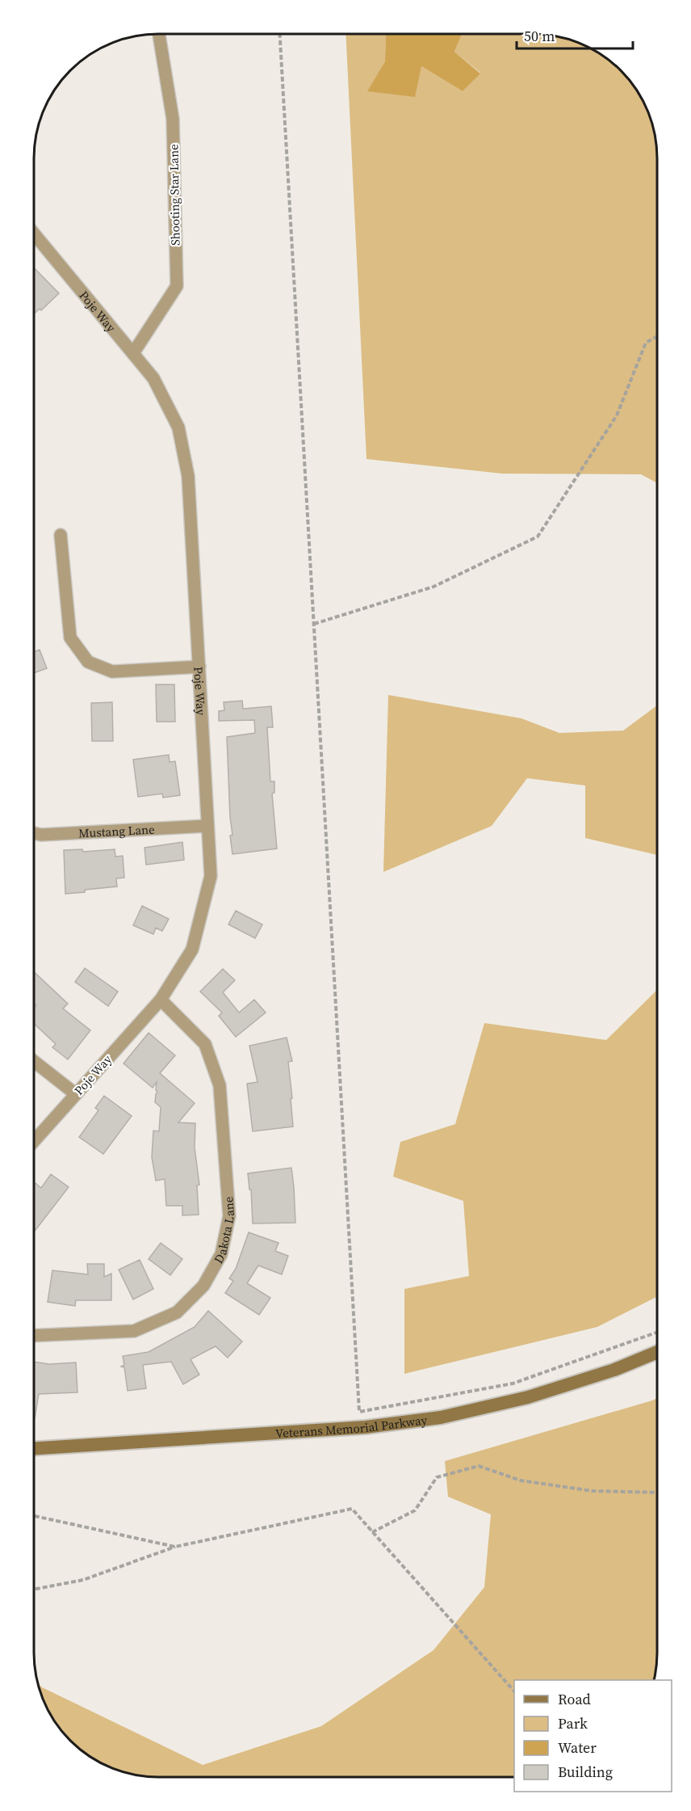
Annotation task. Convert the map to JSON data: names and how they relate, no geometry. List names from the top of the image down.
{
  "streets": {
    "main road": ["Veterans Memorial Parkway"],
    "street": [
      "Shooting Star Lane",
      "Poje Way",
      "Mustang Lane",
      "Dakota Lane"
    ]
  },
  "crossings": [
    ["Shooting Star Lane", "Poje Way"],
    ["Poje Way", "Mustang Lane"],
    ["Poje Way", "Dakota Lane"]
  ],
  "legend": [
    "Road",
    "Park",
    "Water",
    "Building"
  ],
  "scale_bar": "50 m"
}
